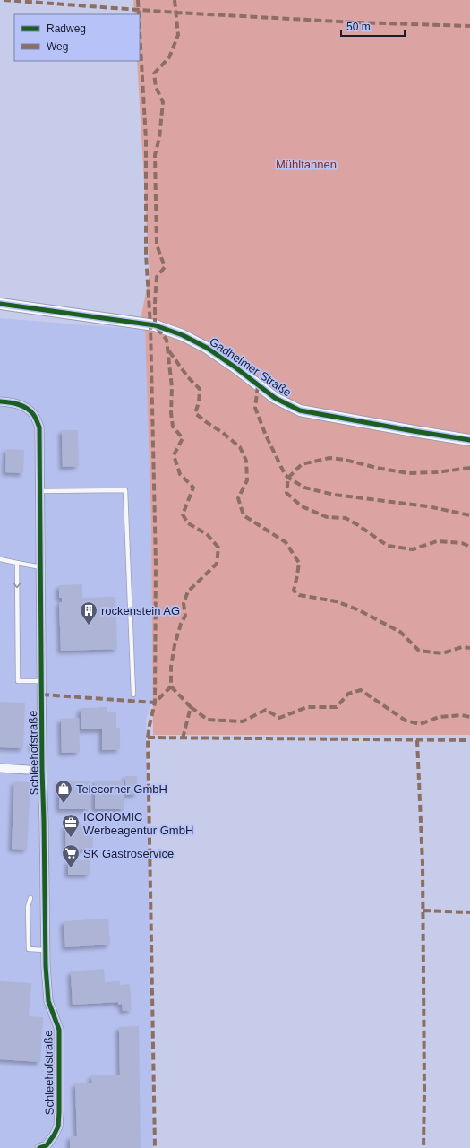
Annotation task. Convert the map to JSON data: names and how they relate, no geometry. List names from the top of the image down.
{
  "streets": {
    "street": ["Gadheimer Straße", "Schleehofstraße"]
  },
  "parks": ["Mühltannen"],
  "places": {
    "building": ["rockenstein AG"],
    "shop": ["Telecorner GmbH"],
    "office": ["ICONOMIC Werbeagentur GmbH"],
    "supermarket": ["SK Gastroservice"]
  },
  "legend": ["Radweg", "Weg"],
  "scale_bar": "50 m"
}
